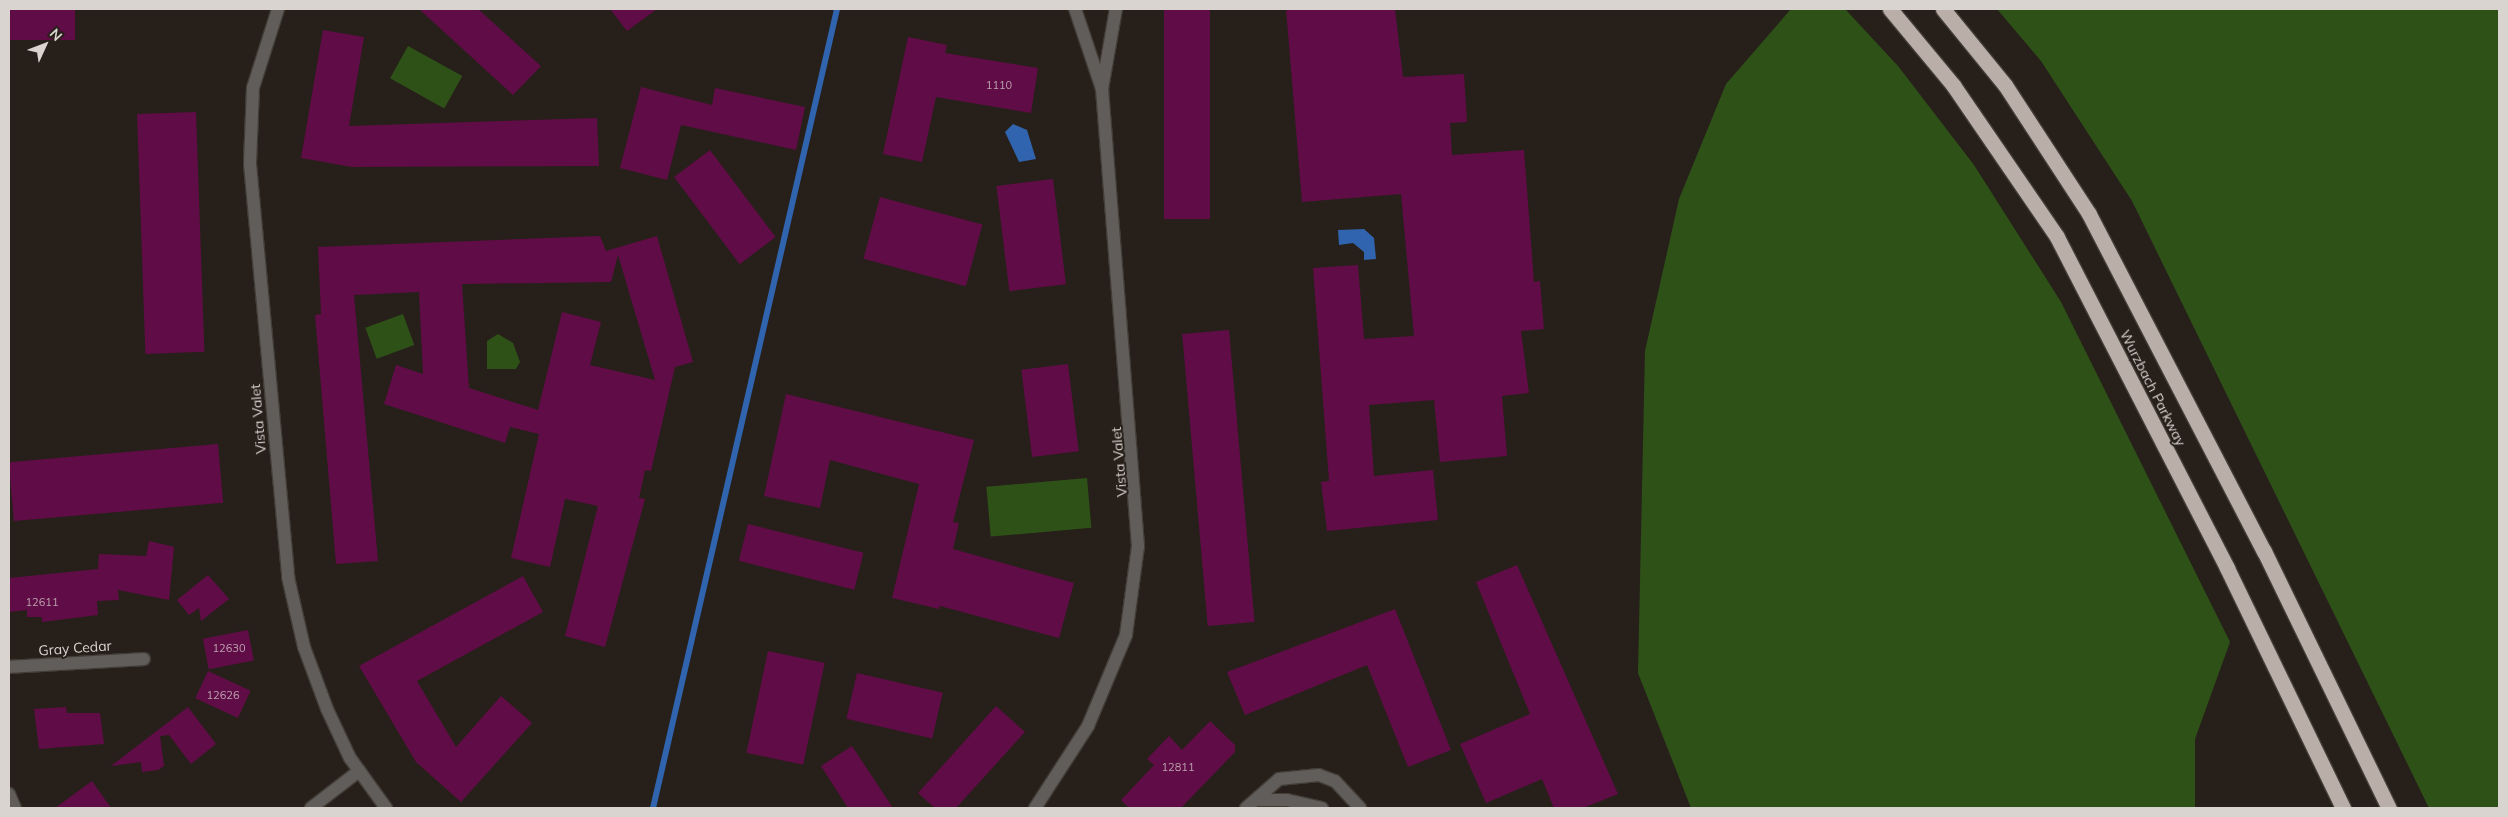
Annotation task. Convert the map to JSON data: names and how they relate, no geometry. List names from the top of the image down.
{
  "streets": {
    "highway": ["Wurzbach Parkway"],
    "street": ["Vista Valet", "Gray Cedar"]
  },
  "house_numbers": [
    "1110",
    "12611",
    "12630",
    "12626",
    "12811"
  ],
  "north": "top right"
}
